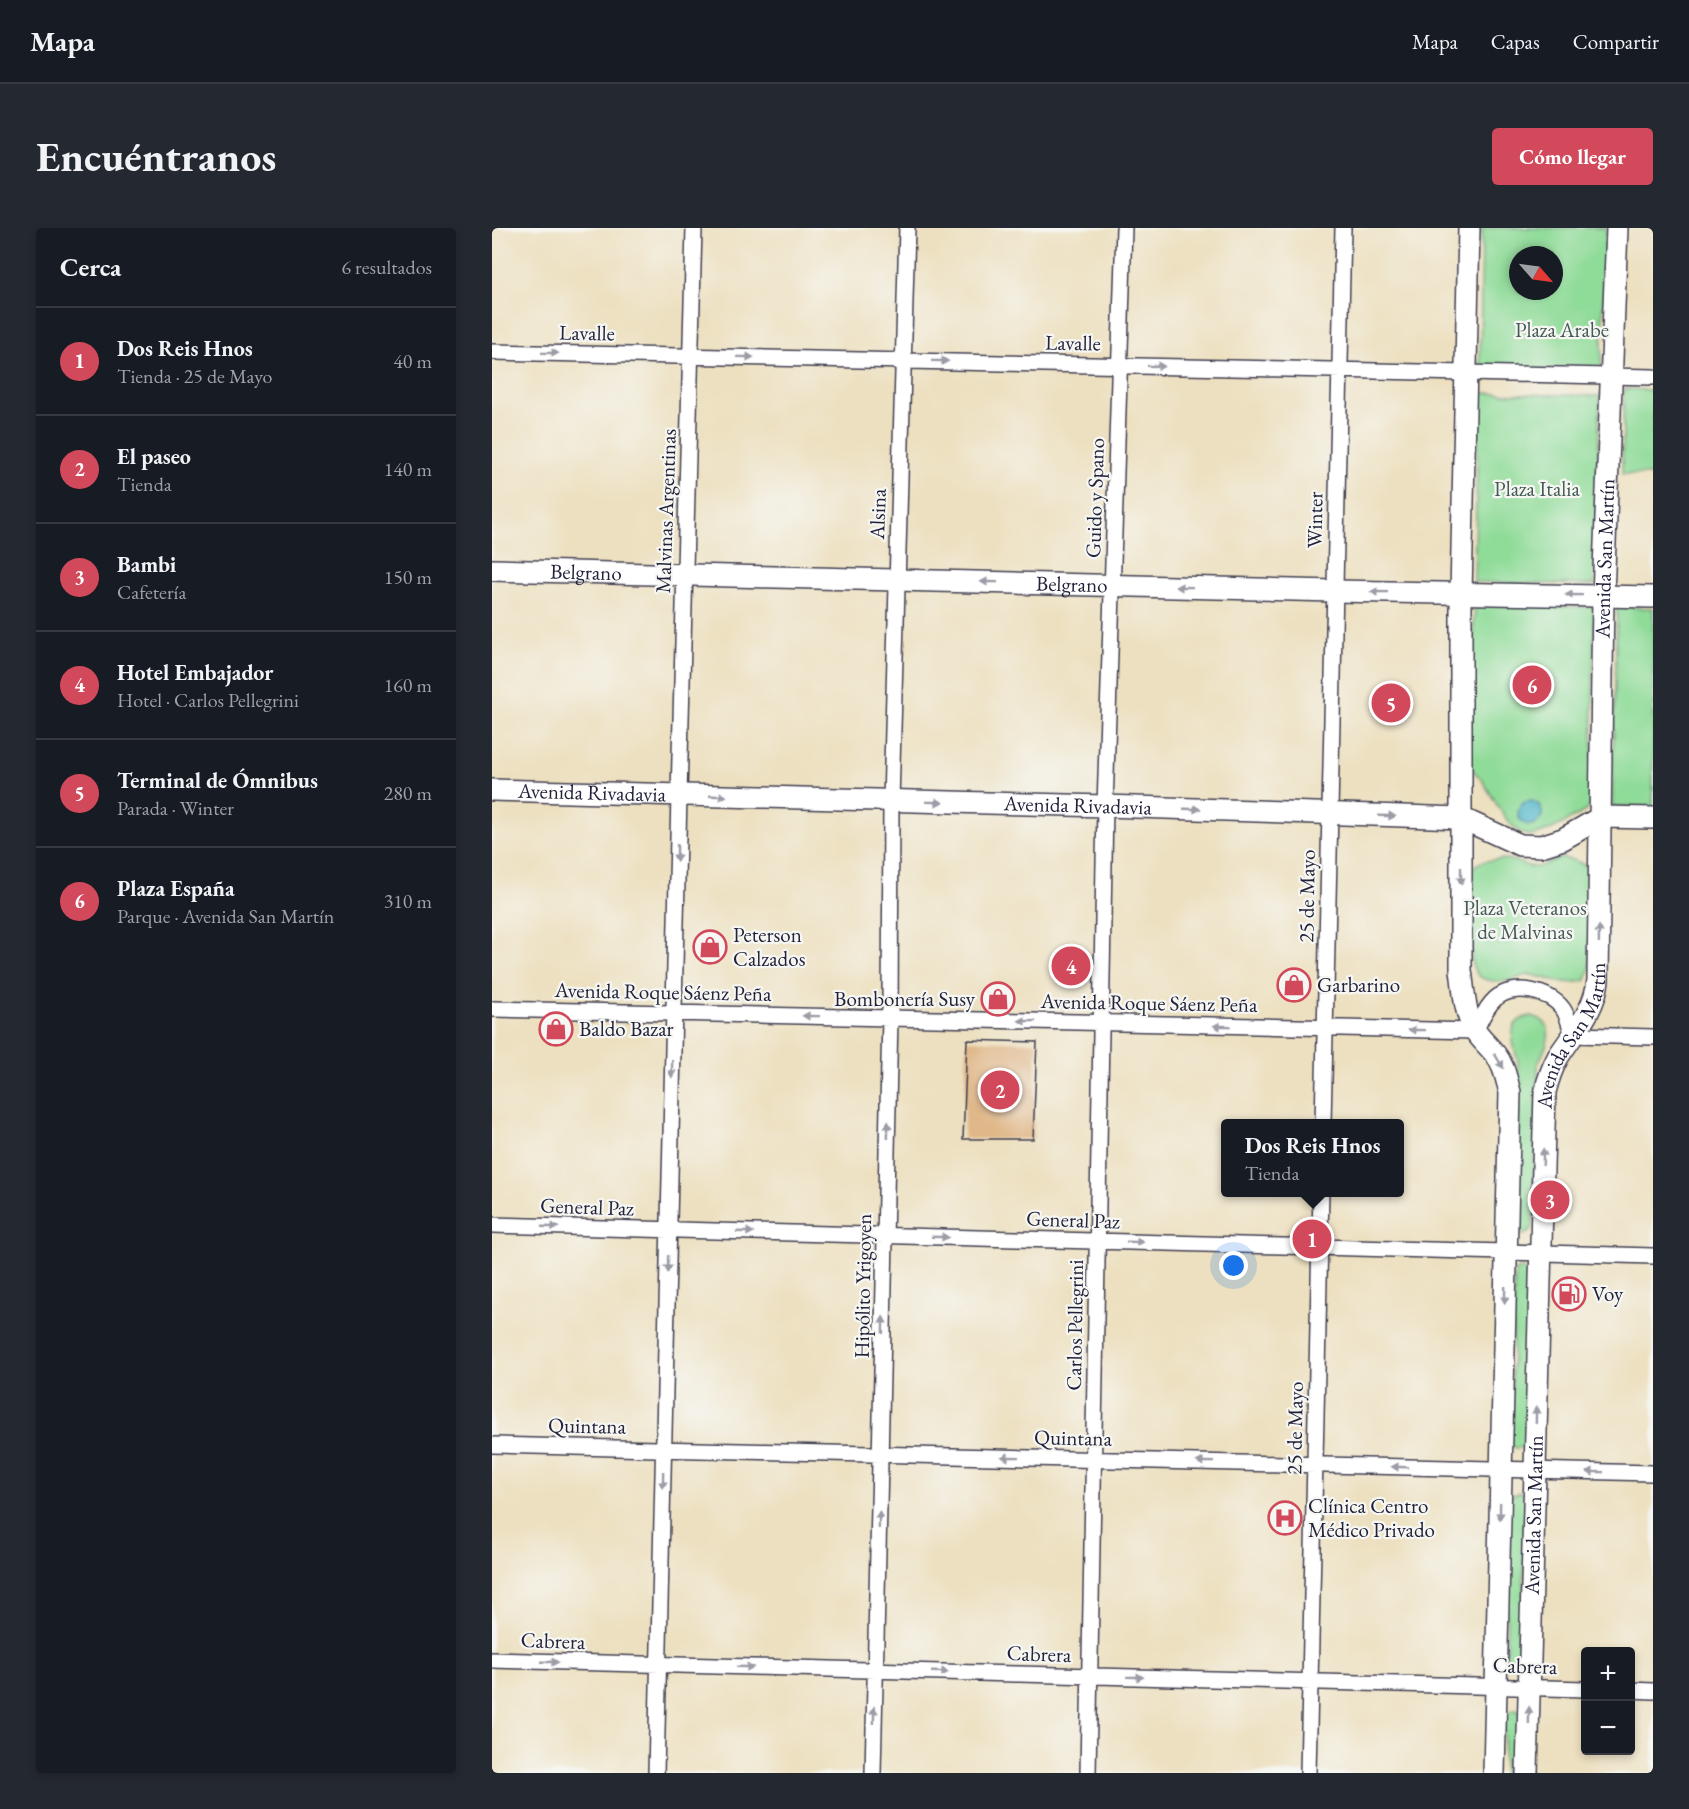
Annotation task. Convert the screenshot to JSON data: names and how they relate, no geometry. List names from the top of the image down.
{
  "streets": {
    "main road": ["Avenida San Martín", "Belgrano", "Avenida Rivadavia"],
    "street": [
      "Lavalle",
      "Guido y Spano",
      "Malvinas Argentinas",
      "Alsina",
      "Winter",
      "25 de Mayo",
      "Avenida Roque Sáenz Peña",
      "General Paz",
      "Hipólito Yrigoyen",
      "Carlos Pellegrini",
      "Quintana",
      "Cabrera"
    ]
  },
  "crossings": [
    ["Lavalle", "Guido y Spano"],
    ["Lavalle", "Malvinas Argentinas"],
    ["Lavalle", "Alsina"],
    ["Lavalle", "Winter"],
    ["Lavalle", "Avenida San Martín"],
    ["Guido y Spano", "Belgrano"],
    ["Guido y Spano", "Avenida Rivadavia"],
    ["Guido y Spano", "Carlos Pellegrini"],
    ["Malvinas Argentinas", "Belgrano"],
    ["Malvinas Argentinas", "Avenida Rivadavia"],
    ["Malvinas Argentinas", "Avenida Roque Sáenz Peña"],
    ["Malvinas Argentinas", "General Paz"],
    ["Malvinas Argentinas", "Quintana"],
    ["Malvinas Argentinas", "Cabrera"],
    ["Alsina", "Belgrano"],
    ["Alsina", "Avenida Rivadavia"],
    ["Alsina", "Hipólito Yrigoyen"],
    ["Winter", "Belgrano"],
    ["Winter", "Avenida Rivadavia"],
    ["Winter", "25 de Mayo"],
    ["Avenida San Martín", "Belgrano"],
    ["Avenida San Martín", "Avenida Rivadavia"],
    ["Avenida San Martín", "Avenida Roque Sáenz Peña"],
    ["Avenida San Martín", "General Paz"],
    ["Avenida San Martín", "Quintana"],
    ["Avenida San Martín", "Cabrera"],
    ["Avenida Rivadavia", "25 de Mayo"],
    ["Avenida Rivadavia", "Hipólito Yrigoyen"],
    ["Avenida Rivadavia", "Carlos Pellegrini"],
    ["25 de Mayo", "Avenida Roque Sáenz Peña"],
    ["25 de Mayo", "General Paz"],
    ["25 de Mayo", "Quintana"],
    ["25 de Mayo", "Cabrera"],
    ["Avenida Roque Sáenz Peña", "Hipólito Yrigoyen"],
    ["Avenida Roque Sáenz Peña", "Carlos Pellegrini"],
    ["General Paz", "Hipólito Yrigoyen"],
    ["General Paz", "Carlos Pellegrini"],
    ["Hipólito Yrigoyen", "Quintana"],
    ["Hipólito Yrigoyen", "Cabrera"],
    ["Carlos Pellegrini", "Quintana"],
    ["Carlos Pellegrini", "Cabrera"]
  ],
  "one_way": [
    "Lavalle",
    "Malvinas Argentinas",
    "Belgrano",
    "Avenida Rivadavia",
    "Avenida Roque Sáenz Peña",
    "General Paz",
    "Hipólito Yrigoyen",
    "Quintana",
    "Cabrera"
  ],
  "parks": ["Plaza Arabe", "Plaza Italia", "Plaza Veteranos de Malvinas"],
  "places": {
    "shop": [
      "Peterson Calzados",
      "Garbarino",
      "Bombonería Susy",
      "Baldo Bazar"
    ],
    "fuel station": ["Voy"],
    "hospital": ["Clínica Centro Médico Privado"]
  },
  "north": "bottom right",
  "page": {
    "header": "Mapa",
    "nav": ["Mapa", "Capas", "Compartir"],
    "buttons": "Cómo llegar",
    "title": "Encuéntranos",
    "heading": ["Cerca", "6 resultados"],
    "list": [
      {
        "mark": "1",
        "name": "Dos Reis Hnos",
        "note": "Tienda · 25 de Mayo",
        "value": "40 m"
      },
      {
        "mark": "2",
        "name": "El paseo",
        "note": "Tienda",
        "value": "140 m"
      },
      {
        "mark": "3",
        "name": "Bambi",
        "note": "Cafetería",
        "value": "150 m"
      },
      {
        "mark": "4",
        "name": "Hotel Embajador",
        "note": "Hotel · Carlos Pellegrini",
        "value": "160 m"
      },
      {
        "mark": "5",
        "name": "Terminal de Ómnibus",
        "note": "Parada · Winter",
        "value": "280 m"
      },
      {
        "mark": "6",
        "name": "Plaza España",
        "note": "Parque · Avenida San Martín",
        "value": "310 m"
      }
    ],
    "pins": [
      "6",
      "5",
      "4",
      "2",
      "3",
      "1"
    ],
    "popup": ["Dos Reis Hnos", "Tienda"],
    "map_buttons": ["+", "−"]
  }
}
